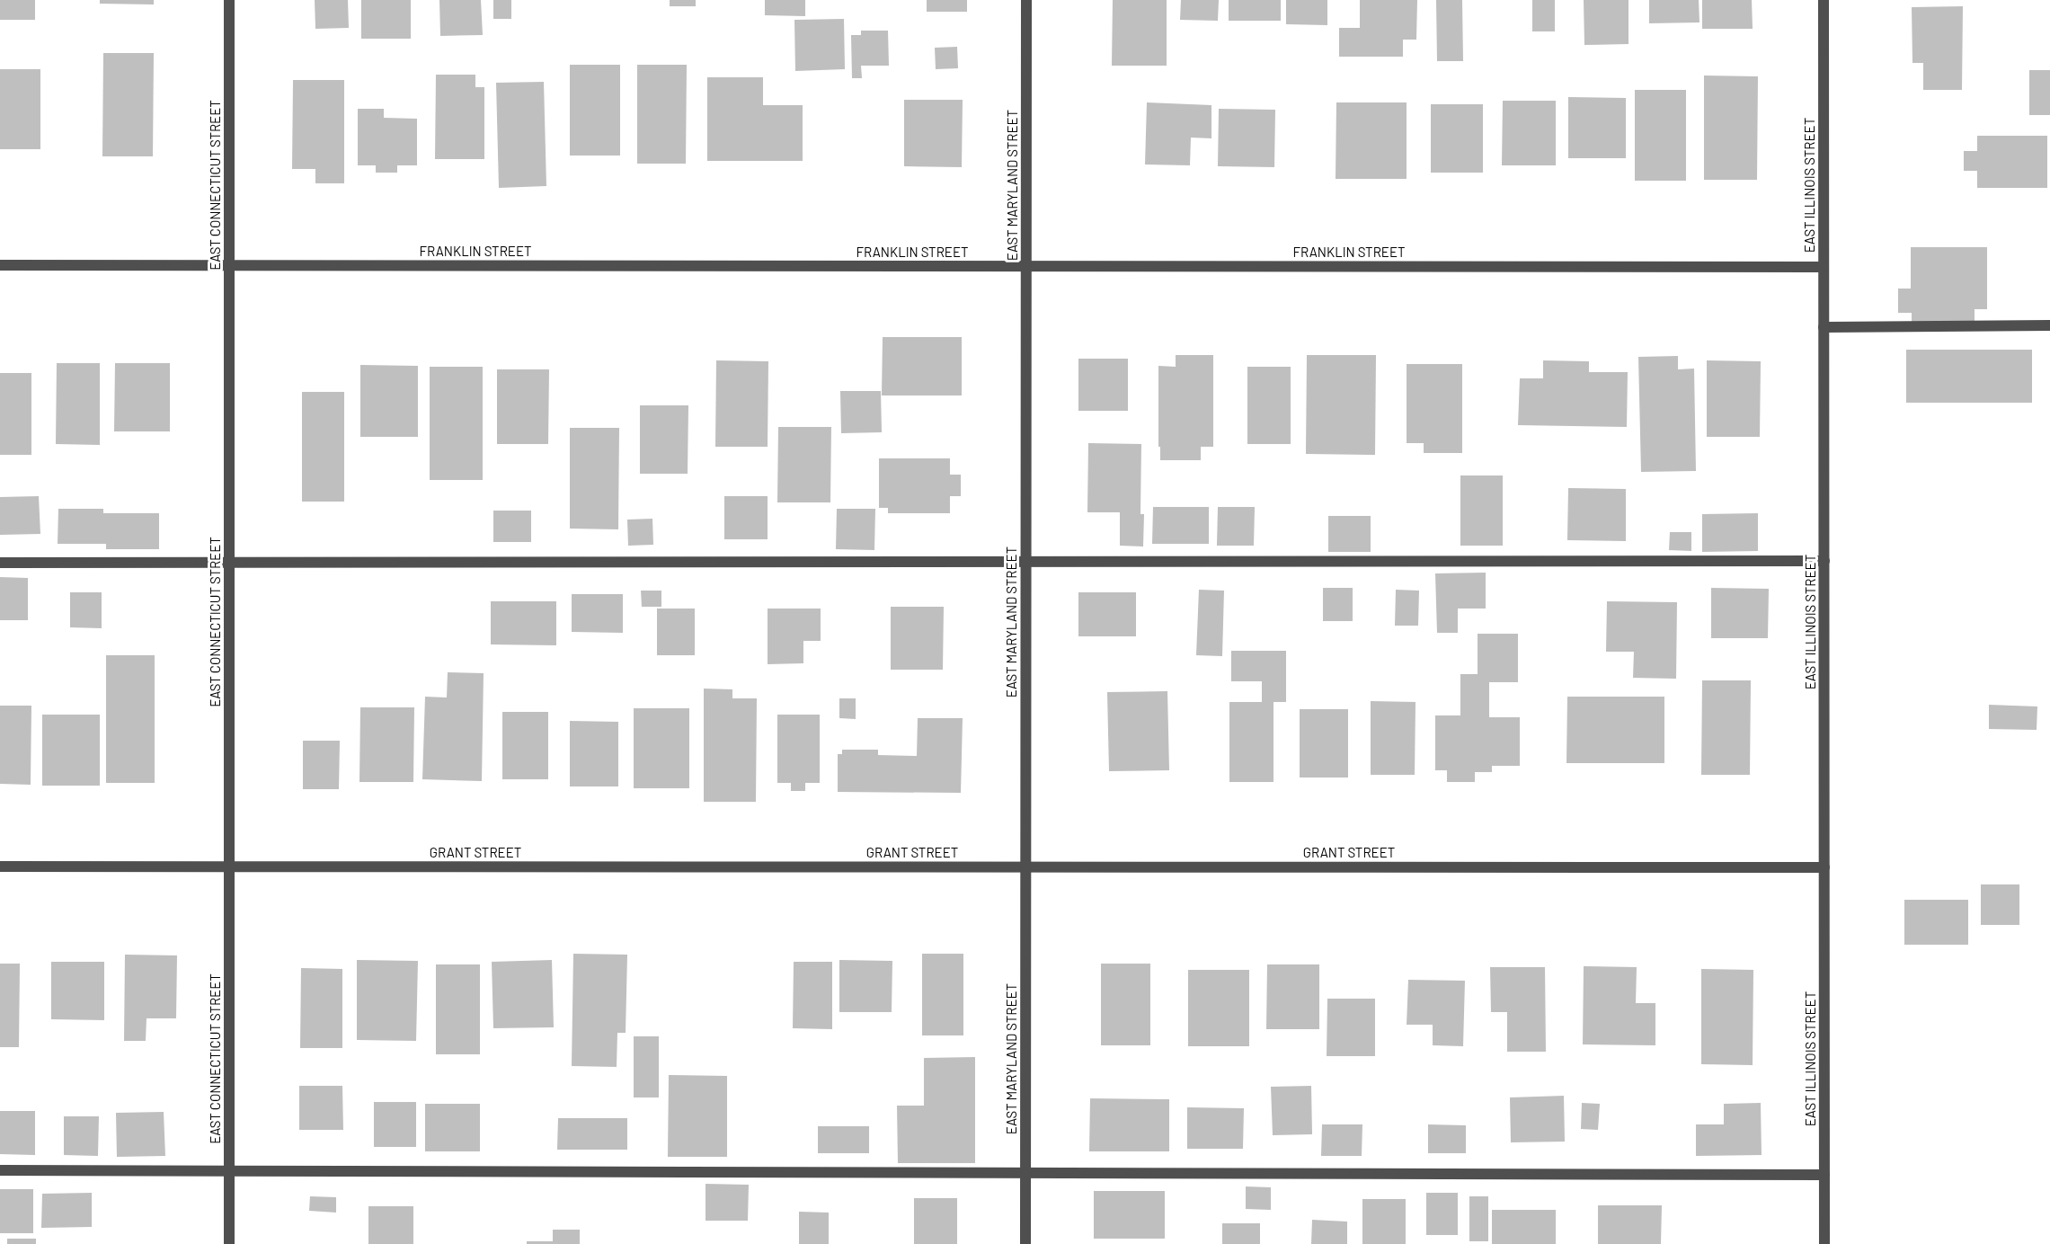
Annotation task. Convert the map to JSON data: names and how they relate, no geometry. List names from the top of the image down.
{
  "streets": {
    "street": [
      "EAST CONNECTICUT STREET",
      "EAST MARYLAND STREET",
      "EAST ILLINOIS STREET",
      "FRANKLIN STREET",
      "GRANT STREET"
    ]
  },
  "crossings": [
    ["EAST CONNECTICUT STREET", "FRANKLIN STREET"],
    ["EAST CONNECTICUT STREET", "GRANT STREET"],
    ["EAST MARYLAND STREET", "FRANKLIN STREET"],
    ["EAST MARYLAND STREET", "GRANT STREET"],
    ["EAST ILLINOIS STREET", "FRANKLIN STREET"],
    ["EAST ILLINOIS STREET", "GRANT STREET"]
  ]
}
